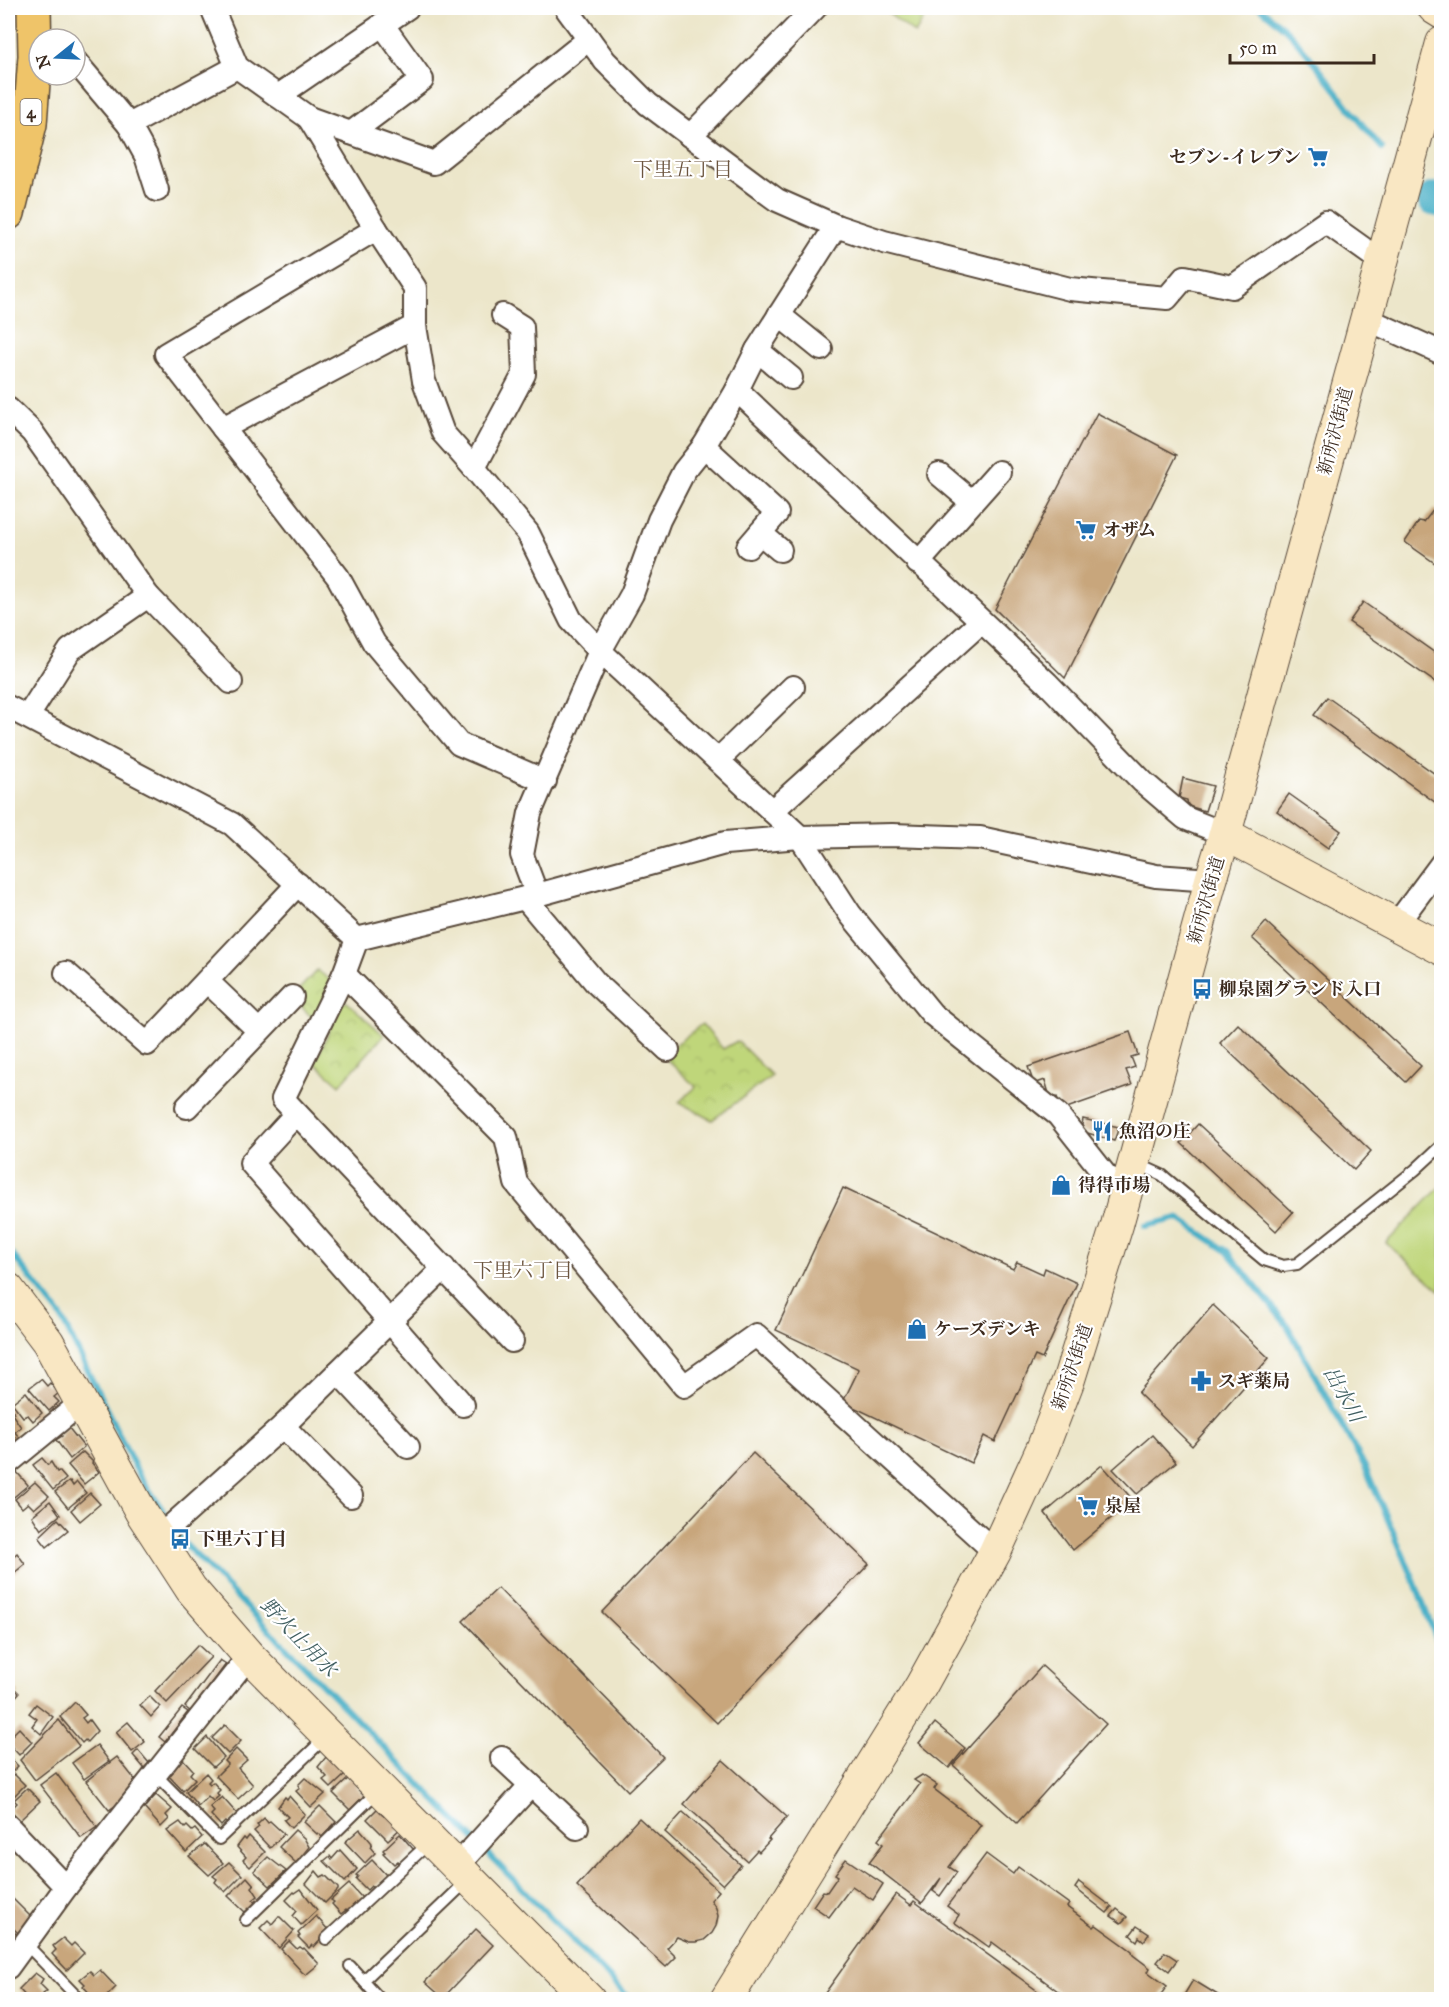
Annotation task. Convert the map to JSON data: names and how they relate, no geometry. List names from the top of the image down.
{
  "streets": {
    "main road": ["4"],
    "street": ["新所沢街道"]
  },
  "districts": ["下里五丁目", "下里六丁目"],
  "water": ["出水川", "野火止用水"],
  "places": {
    "supermarket": ["セブン-イレブン", "オザム", "泉屋"],
    "bus stop": ["柳泉園グランド入口", "下里六丁目"],
    "restaurant": ["魚沼の庄"],
    "shop": ["得得市場", "ケーズデンキ"],
    "pharmacy": ["スギ薬局"]
  },
  "scale_bar": "50 m",
  "north": "left"
}
